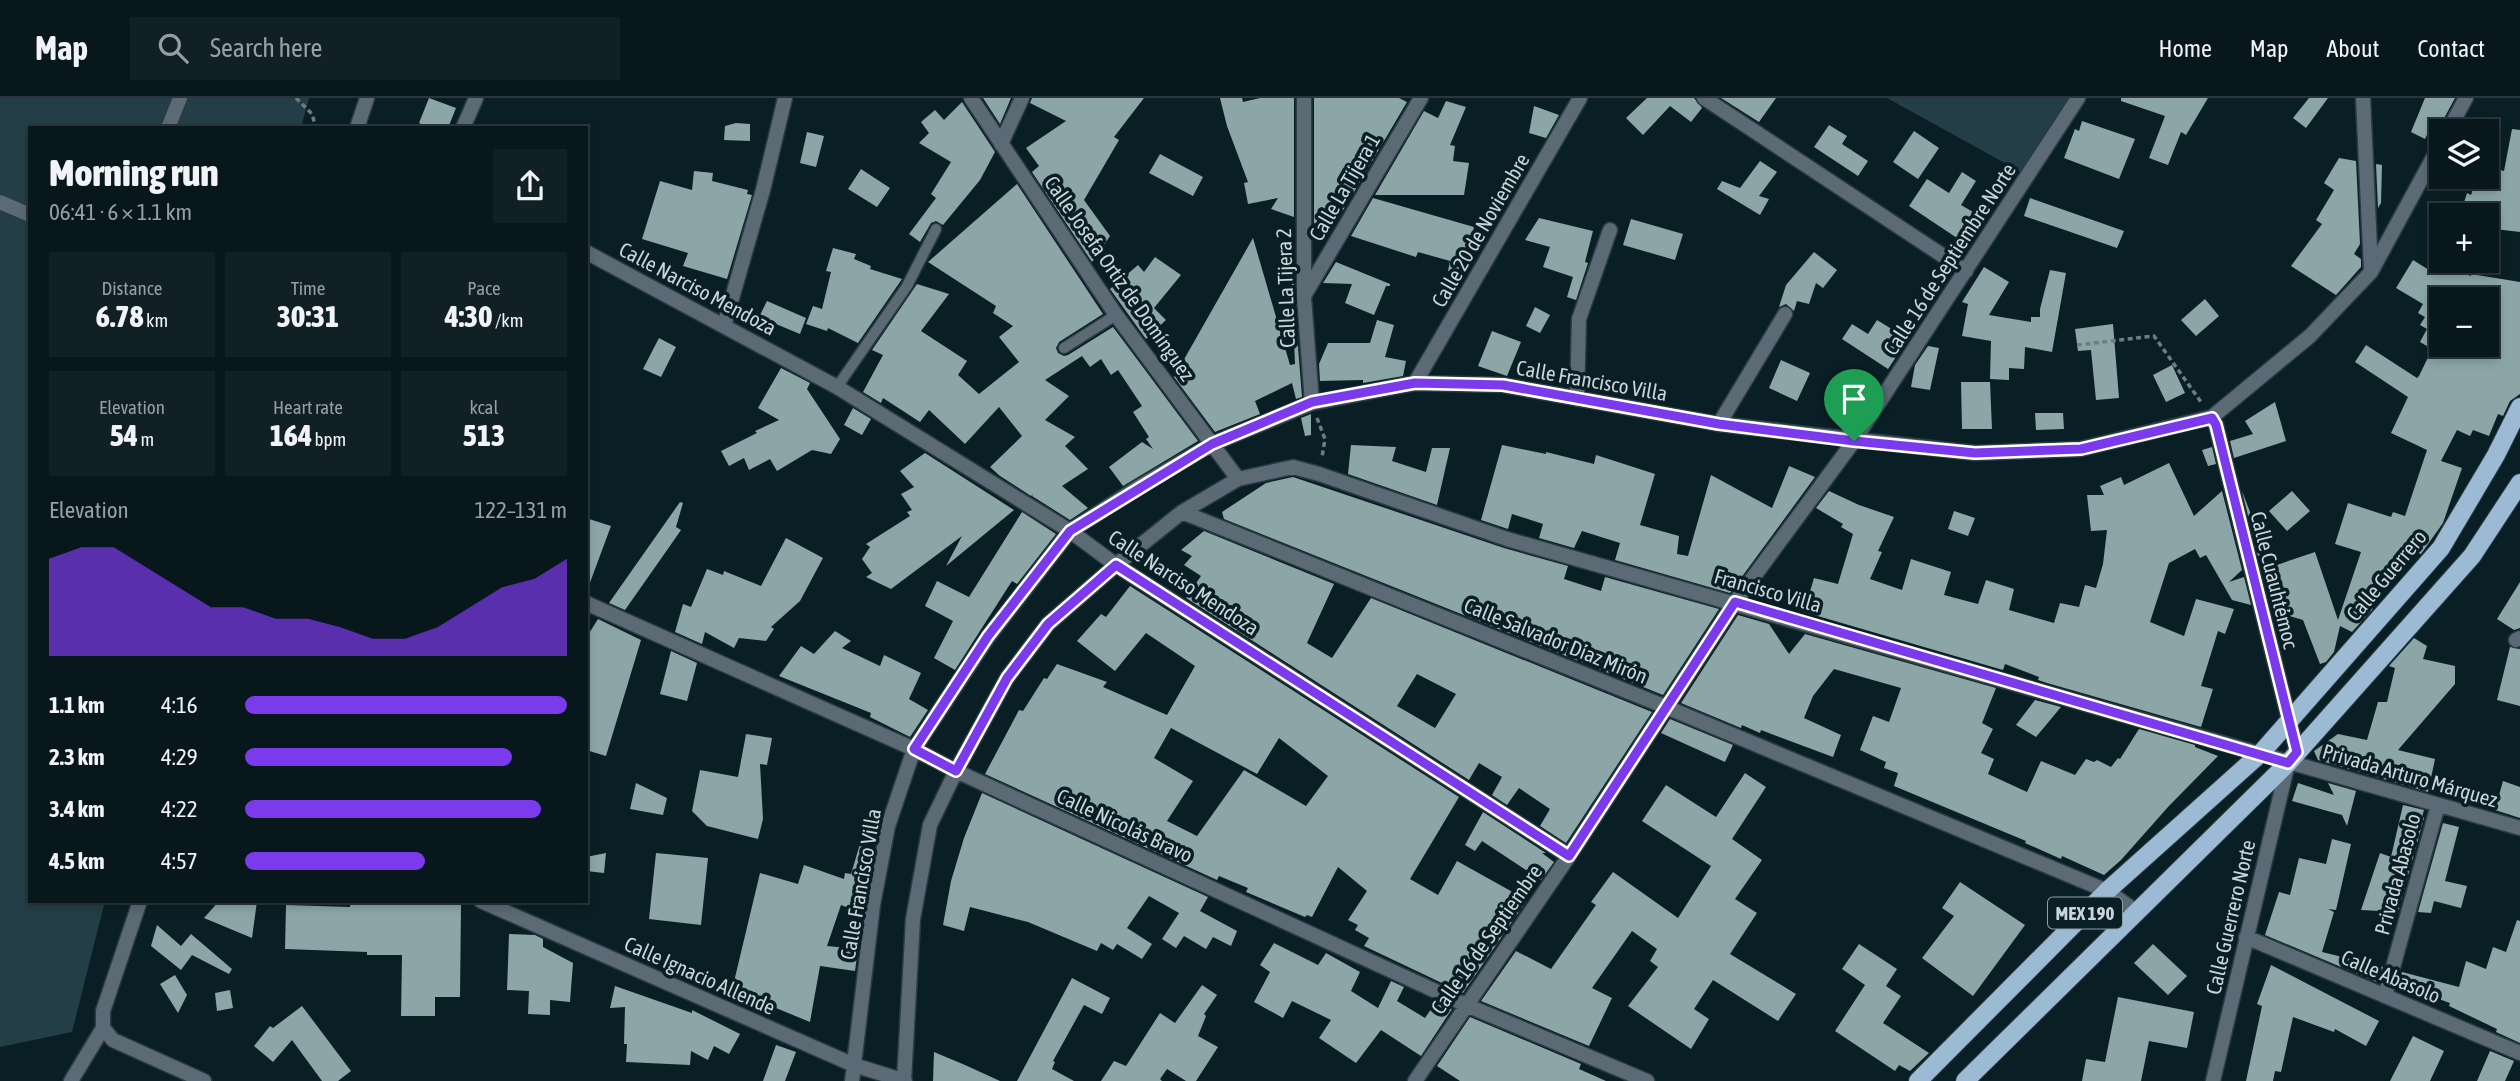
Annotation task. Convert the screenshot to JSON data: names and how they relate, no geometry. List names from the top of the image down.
{
  "streets": {
    "main road": ["Calle Guerrero", "MEX 190"],
    "street": [
      "Calle La Tijera 1",
      "Calle 20 de Noviembre",
      "Calle 16 de Septiembre Norte",
      "Calle Josefa Ortiz de Domínguez",
      "Calle Narciso Mendoza",
      "Calle La Tijera 2",
      "Calle Francisco Villa",
      "Calle Cuauhtémoc",
      "Francisco Villa",
      "Calle Salvador Díaz Mirón",
      "Privada Arturo Márquez",
      "Calle Nicolás Bravo",
      "Privada Abasolo",
      "Calle Guerrero Norte",
      "Calle 16 de Septiembre",
      "Calle Ignacio Allende",
      "Calle Abasolo"
    ]
  },
  "crossings": [
    ["Calle La Tijera 1", "Calle La Tijera 2"],
    ["Calle 20 de Noviembre", "Calle Francisco Villa"],
    ["Calle 16 de Septiembre Norte", "Calle Francisco Villa"],
    ["Calle 16 de Septiembre Norte", "Calle 16 de Septiembre"],
    ["Calle Josefa Ortiz de Domínguez", "Calle Francisco Villa"],
    ["Calle Josefa Ortiz de Domínguez", "Francisco Villa"],
    ["Calle Narciso Mendoza", "Calle Francisco Villa"],
    ["Calle Narciso Mendoza", "Calle 16 de Septiembre"],
    ["Calle La Tijera 2", "Calle Francisco Villa"],
    ["Calle Francisco Villa", "Calle Cuauhtémoc"],
    ["Calle Francisco Villa", "Calle Nicolás Bravo"],
    ["Calle Francisco Villa", "Calle 16 de Septiembre"],
    ["Calle Francisco Villa", "Calle Ignacio Allende"],
    ["Calle Guerrero", "Calle Cuauhtémoc"],
    ["Calle Guerrero", "Francisco Villa"],
    ["Calle Guerrero", "MEX 190"],
    ["Calle Cuauhtémoc", "Francisco Villa"],
    ["Calle Cuauhtémoc", "Privada Arturo Márquez"],
    ["Calle Cuauhtémoc", "MEX 190"],
    ["Calle Cuauhtémoc", "Calle Guerrero Norte"],
    ["Francisco Villa", "Privada Arturo Márquez"],
    ["Francisco Villa", "MEX 190"],
    ["Francisco Villa", "Calle Guerrero Norte"],
    ["Francisco Villa", "Calle 16 de Septiembre"],
    ["Calle Salvador Díaz Mirón", "MEX 190"],
    ["Calle Salvador Díaz Mirón", "Calle 16 de Septiembre"],
    ["Privada Arturo Márquez", "Privada Abasolo"],
    ["Privada Arturo Márquez", "MEX 190"],
    ["Privada Arturo Márquez", "Calle Guerrero Norte"],
    ["Calle Nicolás Bravo", "Calle 16 de Septiembre"],
    ["Privada Abasolo", "Calle Abasolo"],
    ["MEX 190", "Calle Guerrero Norte"],
    ["Calle Guerrero Norte", "Calle Abasolo"]
  ],
  "page": {
    "header": "Map",
    "search": "Search here",
    "nav": [
      "Home",
      "Map",
      "About",
      "Contact"
    ],
    "map_buttons": ["+", "−"],
    "heading": ["Morning run", "06:41 · 6 × 1.1 km"],
    "stats": [
      ["Distance", "6.78 km"],
      ["Time", "30:31"],
      ["Pace", "4:30 /km"],
      ["Elevation", "54 m"],
      ["Heart rate", "164 bpm"],
      ["kcal", "513"]
    ],
    "chart": ["Elevation", "122–131 m"],
    "list": [
      {
        "name": "1.1 km",
        "note": "4:16"
      },
      {
        "name": "2.3 km",
        "note": "4:29"
      },
      {
        "name": "3.4 km",
        "note": "4:22"
      },
      {
        "name": "4.5 km",
        "note": "4:57"
      }
    ]
  }
}
